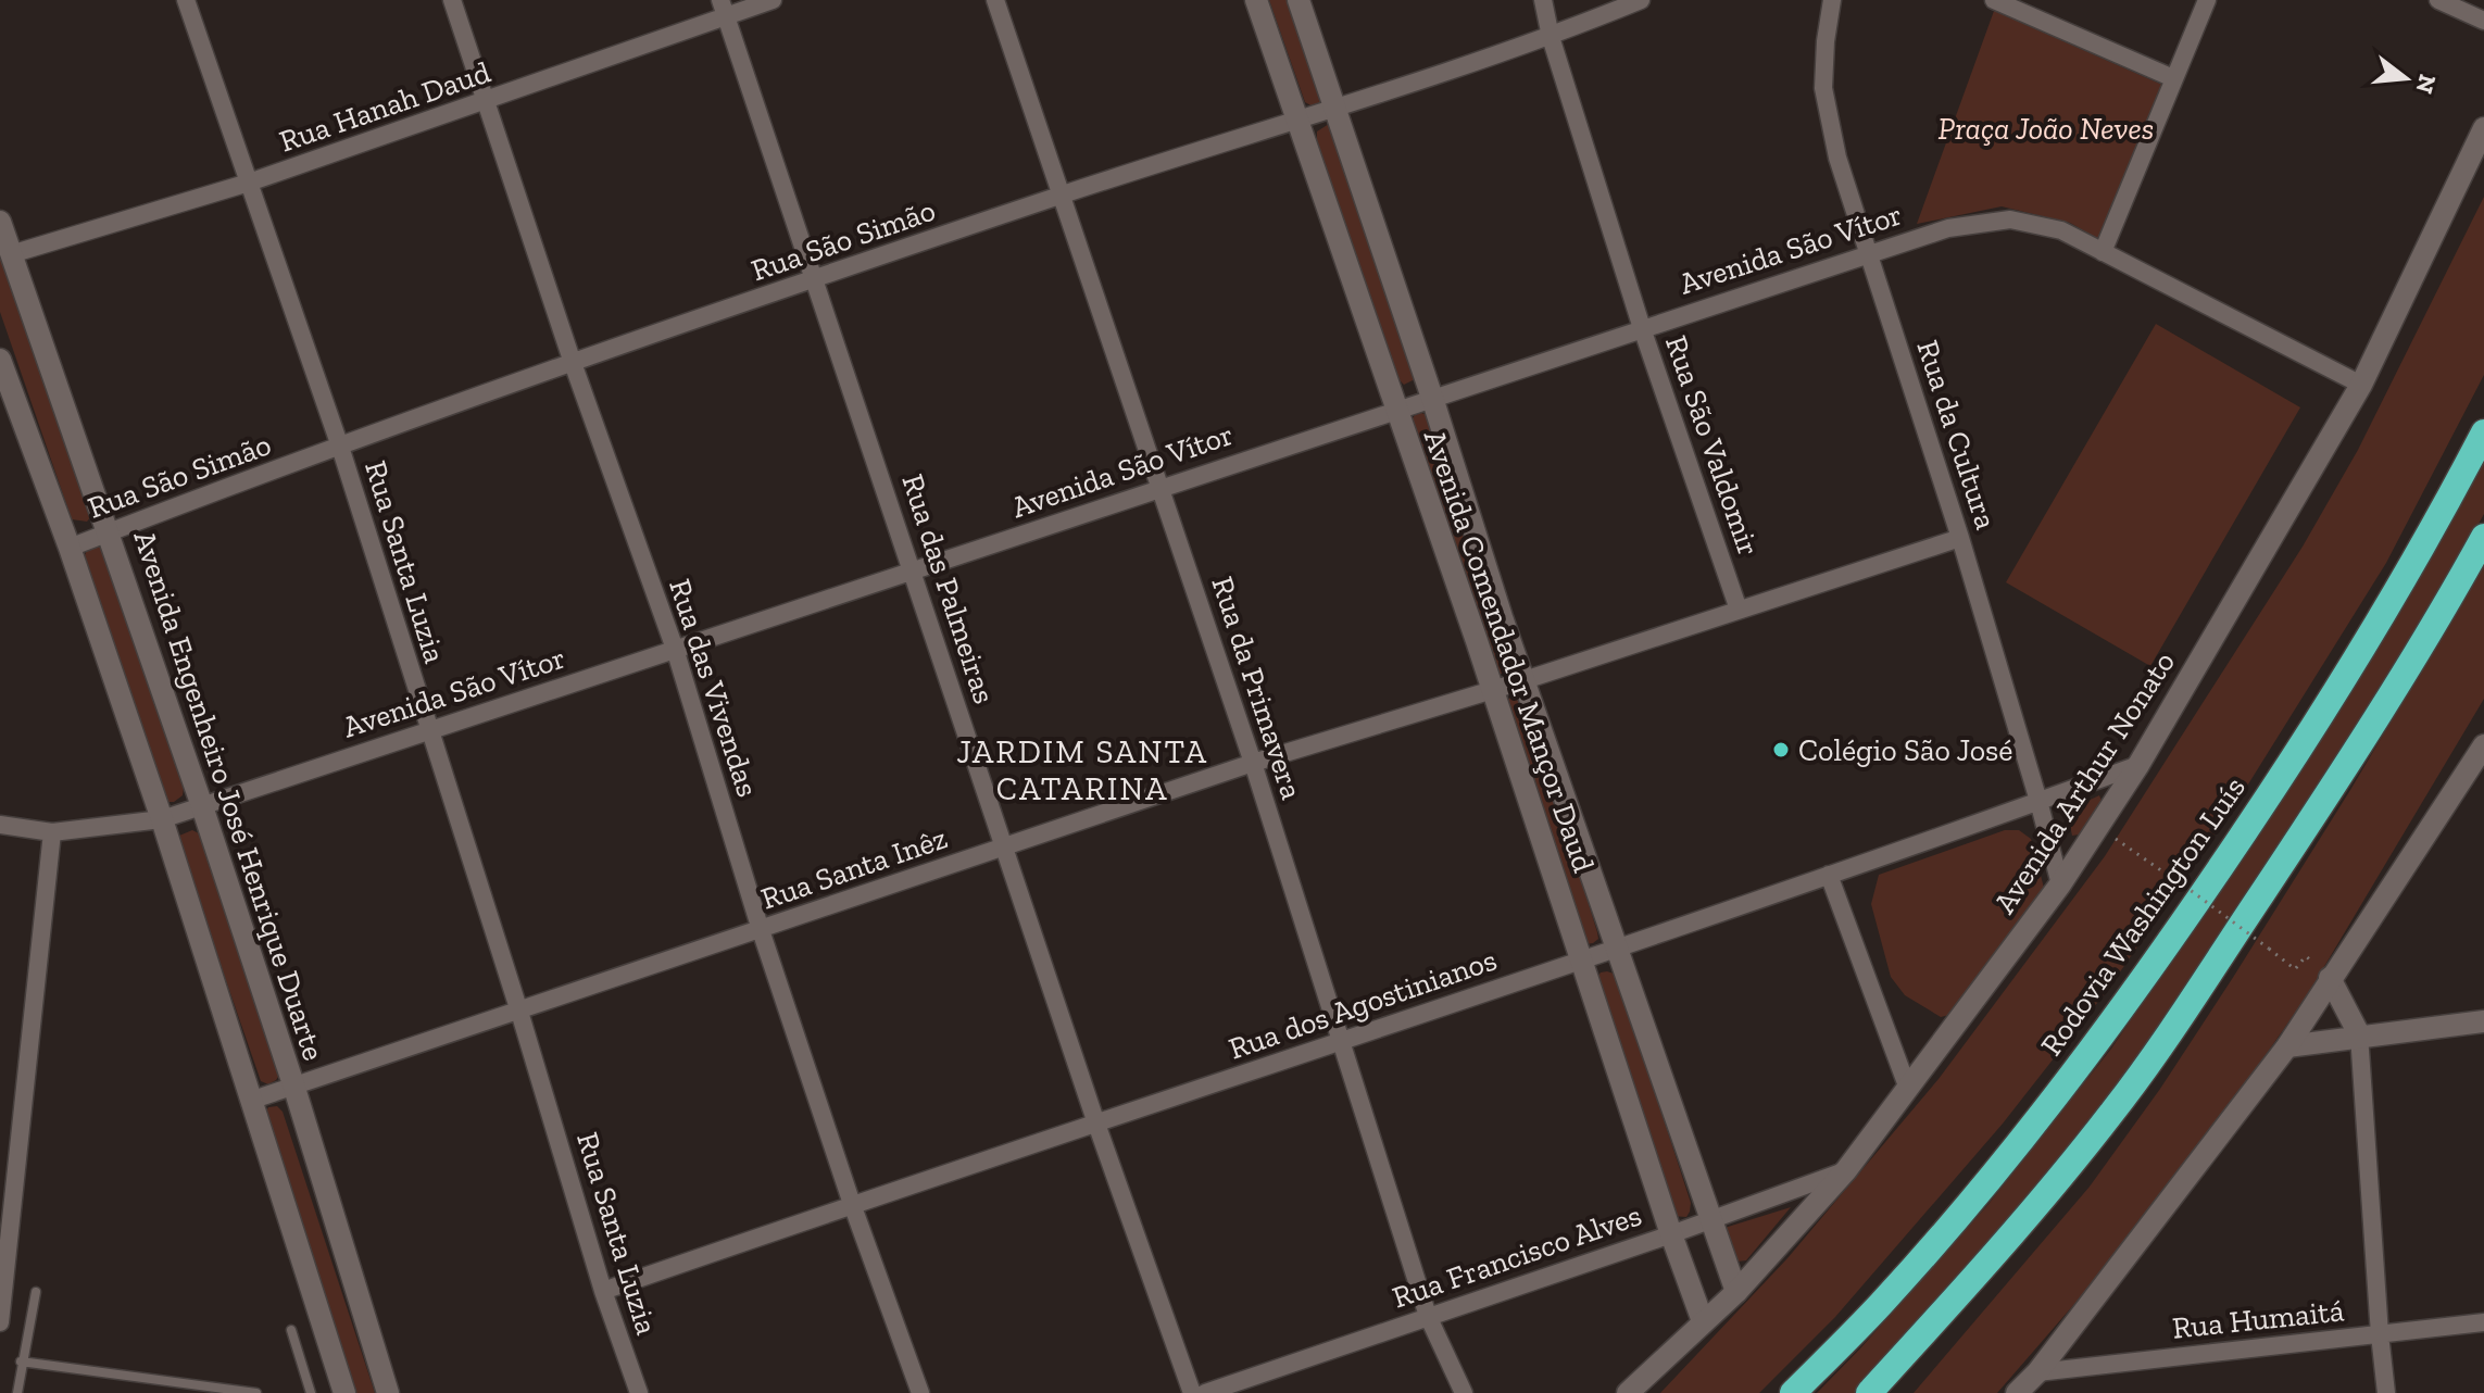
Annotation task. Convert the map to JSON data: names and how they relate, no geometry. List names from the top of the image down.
{
  "streets": {
    "highway": ["Rodovia Washington Luís"],
    "street": [
      "Rua Hanah Daud",
      "Rua São Simão",
      "Avenida São Vítor",
      "Rua da Cultura",
      "Rua São Valdomir",
      "Rua Santa Luzia",
      "Rua das Palmeiras",
      "Avenida Comendador Mançor Daud",
      "Rua das Vivendas",
      "Rua da Primavera",
      "Avenida Arthur Nonato",
      "Avenida Engenheiro José Henrique Duarte",
      "Rua Santa Inêz",
      "Rua dos Agostinianos",
      "Rua Francisco Alves",
      "Rua Humaitá"
    ]
  },
  "crossings": [
    ["Rua Hanah Daud", "Rua Santa Luzia"],
    ["Rua Hanah Daud", "Rua das Palmeiras"],
    ["Rua Hanah Daud", "Rua das Vivendas"],
    ["Rua Hanah Daud", "Avenida Engenheiro José Henrique Duarte"],
    ["Rua São Simão", "Rua São Valdomir"],
    ["Rua São Simão", "Rua Santa Luzia"],
    ["Rua São Simão", "Rua das Palmeiras"],
    ["Rua São Simão", "Avenida Comendador Mançor Daud"],
    ["Rua São Simão", "Rua das Vivendas"],
    ["Rua São Simão", "Rua da Primavera"],
    ["Rua São Simão", "Avenida Engenheiro José Henrique Duarte"],
    ["Avenida São Vítor", "Rua da Cultura"],
    ["Avenida São Vítor", "Rua São Valdomir"],
    ["Avenida São Vítor", "Rua Santa Luzia"],
    ["Avenida São Vítor", "Rua das Palmeiras"],
    ["Avenida São Vítor", "Avenida Comendador Mançor Daud"],
    ["Avenida São Vítor", "Rua das Vivendas"],
    ["Avenida São Vítor", "Rua da Primavera"],
    ["Avenida São Vítor", "Avenida Arthur Nonato"],
    ["Avenida São Vítor", "Avenida Engenheiro José Henrique Duarte"],
    ["Rua da Cultura", "Avenida Arthur Nonato"],
    ["Rua da Cultura", "Rua Santa Inêz"],
    ["Rua da Cultura", "Rua dos Agostinianos"],
    ["Rua São Valdomir", "Rua Santa Inêz"],
    ["Rua Santa Luzia", "Rua Santa Inêz"],
    ["Rua Santa Luzia", "Rua dos Agostinianos"],
    ["Rua das Palmeiras", "Rua Santa Inêz"],
    ["Rua das Palmeiras", "Rua dos Agostinianos"],
    ["Avenida Comendador Mançor Daud", "Avenida Arthur Nonato"],
    ["Avenida Comendador Mançor Daud", "Rua Santa Inêz"],
    ["Avenida Comendador Mançor Daud", "Rua dos Agostinianos"],
    ["Avenida Comendador Mançor Daud", "Rua Francisco Alves"],
    ["Rua das Vivendas", "Rua Santa Inêz"],
    ["Rua das Vivendas", "Rua dos Agostinianos"],
    ["Rua da Primavera", "Rua Santa Inêz"],
    ["Rua da Primavera", "Rua dos Agostinianos"],
    ["Rua da Primavera", "Rua Francisco Alves"],
    ["Avenida Arthur Nonato", "Rua dos Agostinianos"],
    ["Avenida Arthur Nonato", "Rua Francisco Alves"],
    ["Avenida Engenheiro José Henrique Duarte", "Rua Santa Inêz"]
  ],
  "districts": ["JARDIM SANTA CATARINA"],
  "parks": ["Praça João Neves"],
  "places": ["Colégio São José"],
  "north": "right"
}
